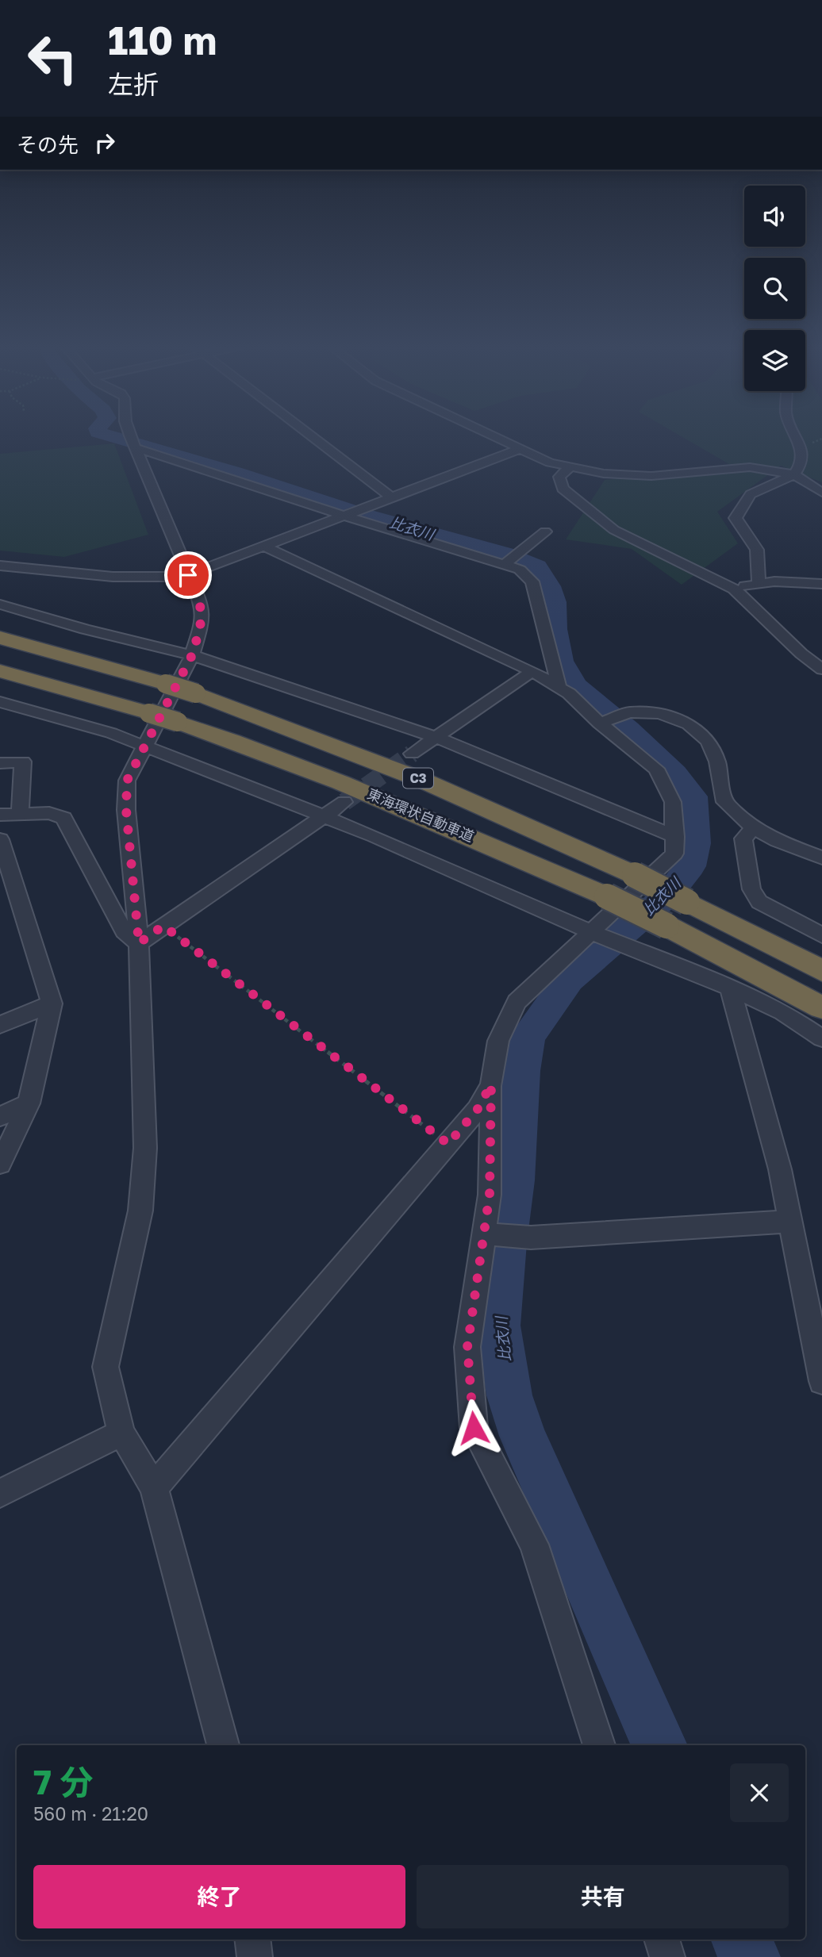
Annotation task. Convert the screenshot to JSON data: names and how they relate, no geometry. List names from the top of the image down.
{
  "streets": {
    "highway": ["C3", "東海環状自動車道"]
  },
  "water": ["比衣川"],
  "page": {
    "turn": ["110 m", "左折"],
    "then": "その先",
    "heading": ["7 分", "560 m · 21:20"],
    "buttons": ["終了", "共有"]
  }
}
